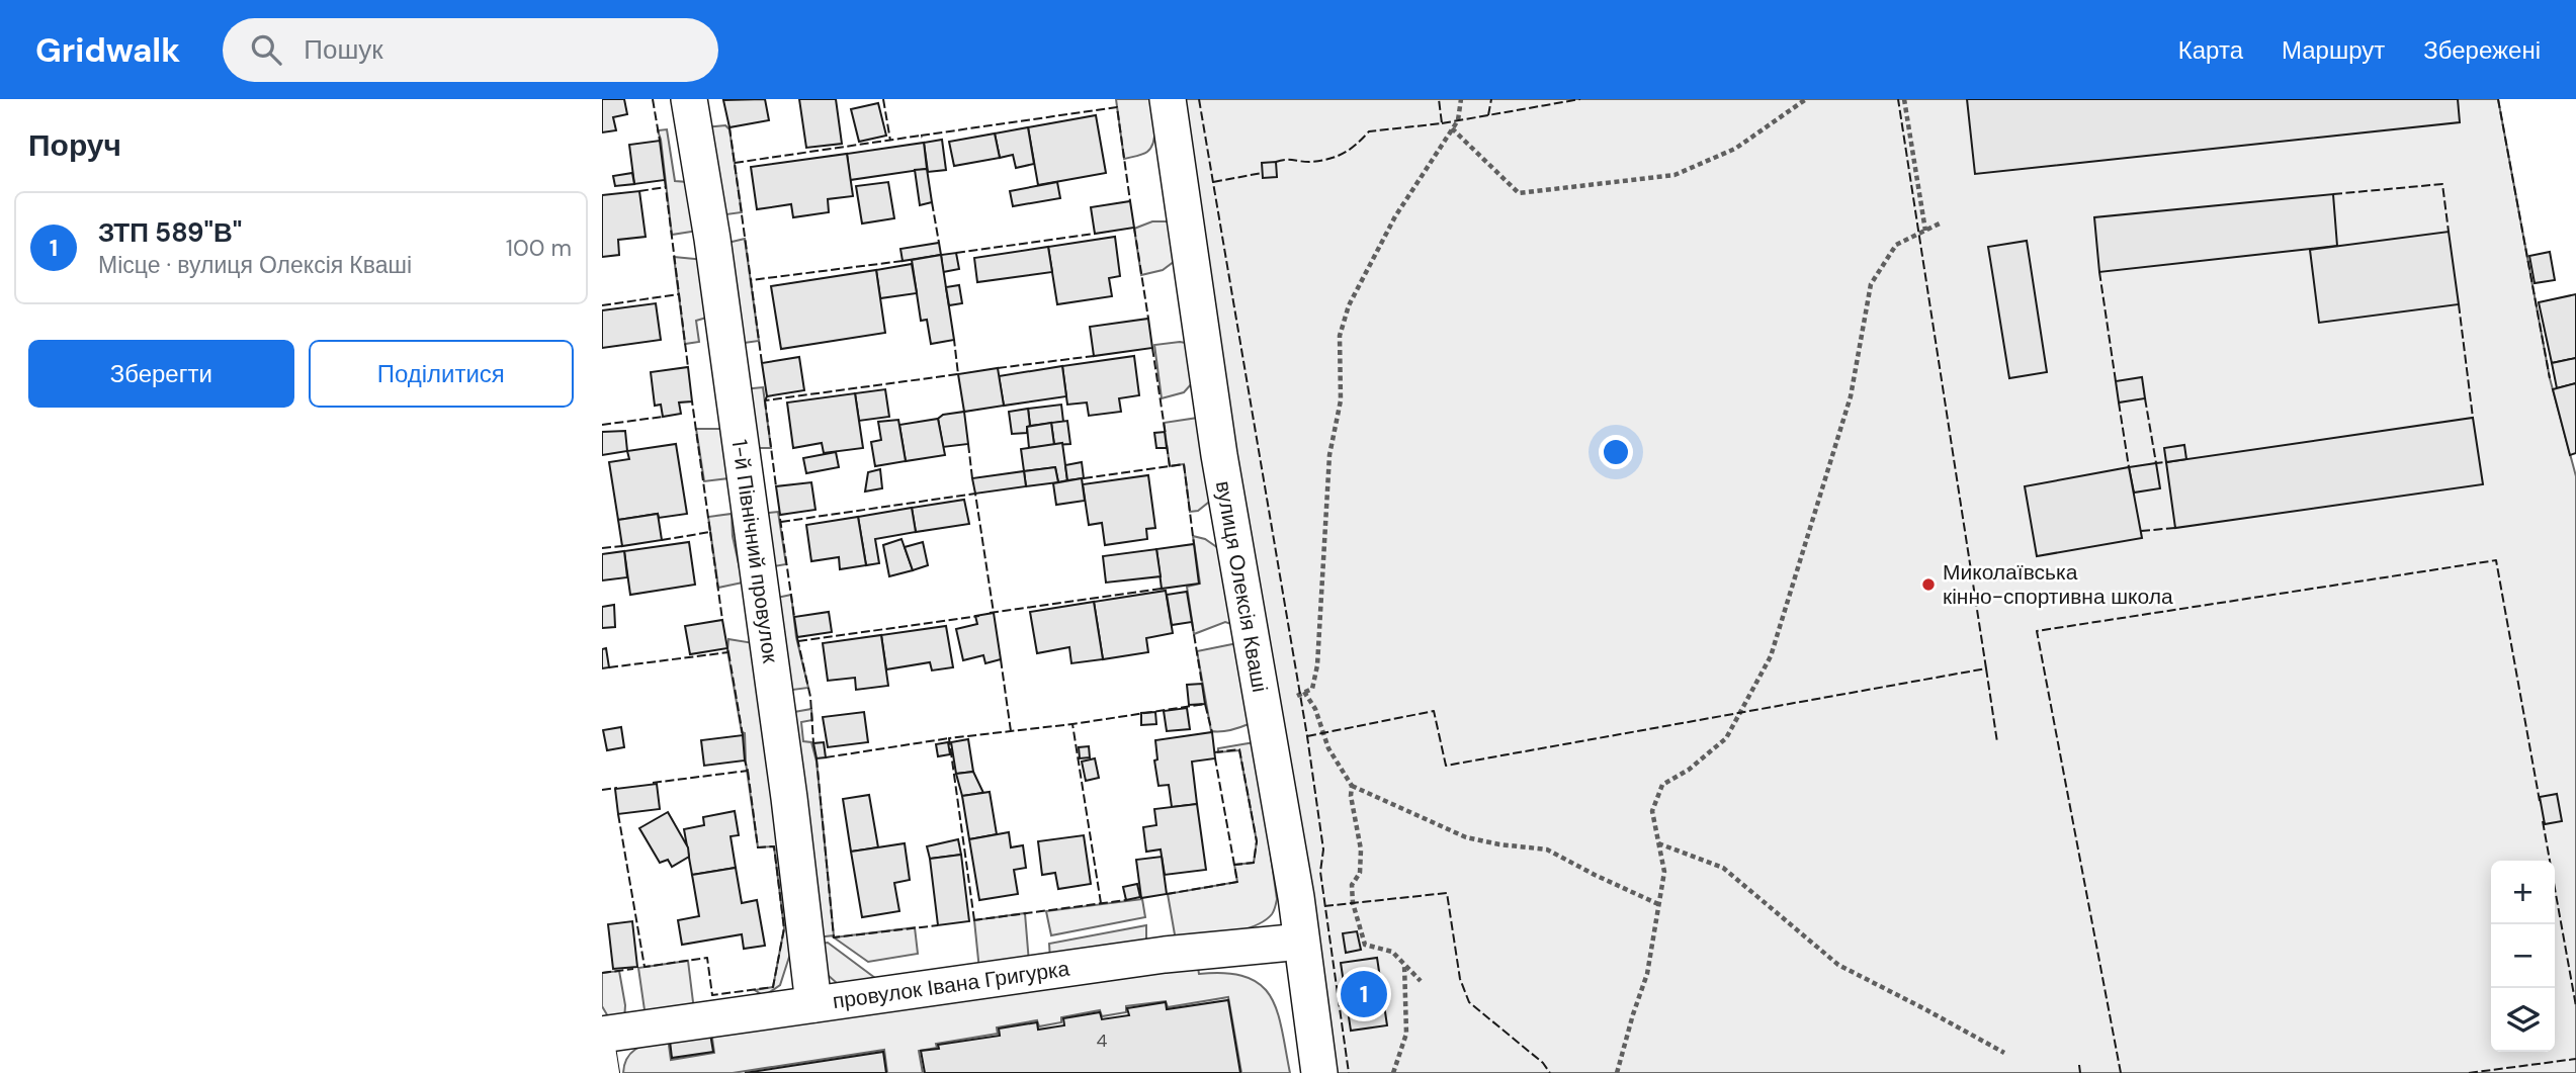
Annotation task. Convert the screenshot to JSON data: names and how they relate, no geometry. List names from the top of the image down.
{
  "streets": {
    "street": ["1-й Північний провулок", "вулиця Олексія Кваші", "провулок Івана Григурка"]
  },
  "crossings": [
    ["1-й Північний провулок", "провулок Івана Григурка"],
    ["вулиця Олексія Кваші", "провулок Івана Григурка"]
  ],
  "places": ["Миколаївська кінно-спортивна школа"],
  "house_numbers": ["4"],
  "page": {
    "header": "Gridwalk",
    "search": "Пошук",
    "nav": ["Карта", "Маршрут", "Збережені"],
    "heading": "Поруч",
    "list": [
      {
        "mark": "1",
        "name": "ЗТП 589\"В\"",
        "note": "Місце · вулиця Олексія Кваші",
        "value": "100 m"
      }
    ],
    "buttons": ["Зберегти", "Поділитися"],
    "map_buttons": ["+", "−"],
    "pins": "1"
  }
}
